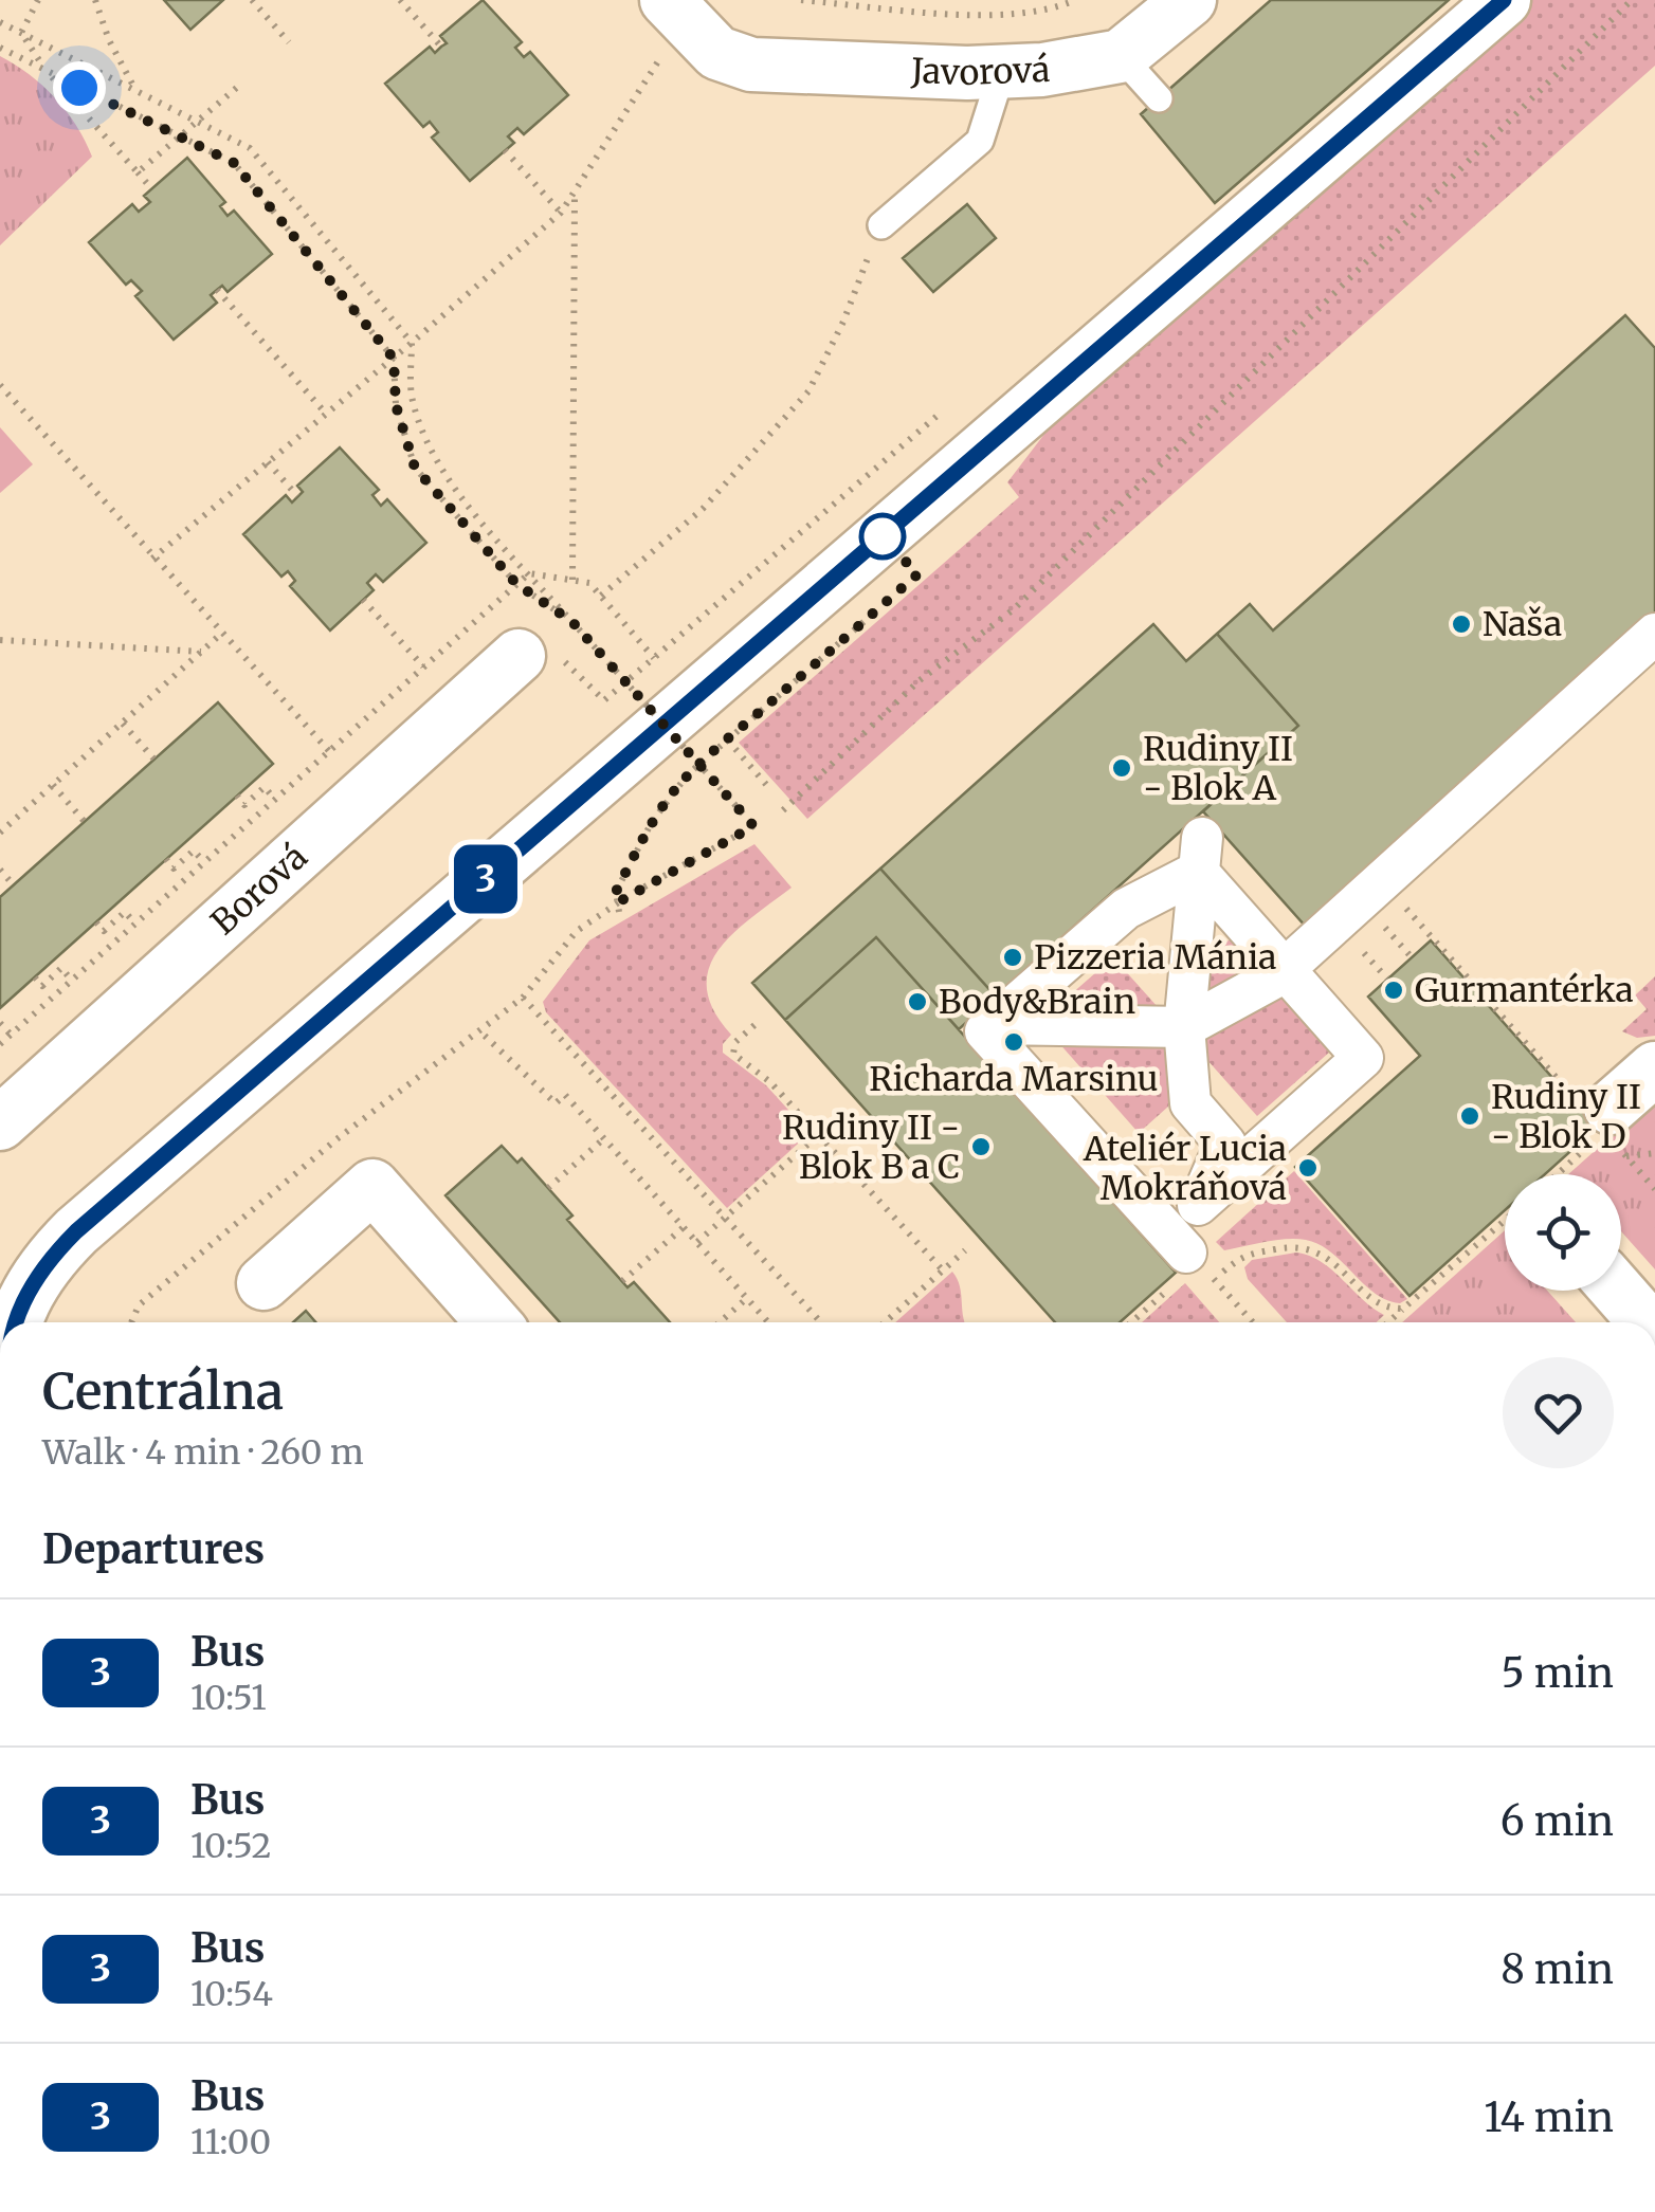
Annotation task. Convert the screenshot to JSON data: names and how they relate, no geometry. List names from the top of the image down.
{
  "streets": {
    "street": ["Javorová", "Borová"]
  },
  "places": [
    "Naša",
    "Rudiny II - Blok A",
    "Pizzeria Mánia",
    "Gurmantérka",
    "Body&Brain",
    "Richarda Marsinu",
    "Rudiny II - Blok D",
    "Rudiny II - Blok B a C",
    "Ateliér Lucia Mokráňová"
  ],
  "lines": ["bus line 3"],
  "page": {
    "on_map": "3",
    "heading": [
      ["Centrálna", "Walk · 4 min · 260 m"],
      "Departures"
    ],
    "list": [
      {
        "mark": "3",
        "name": "Bus",
        "note": "10:51",
        "value": "5 min"
      },
      {
        "mark": "3",
        "name": "Bus",
        "note": "10:52",
        "value": "6 min"
      },
      {
        "mark": "3",
        "name": "Bus",
        "note": "10:54",
        "value": "8 min"
      },
      {
        "mark": "3",
        "name": "Bus",
        "note": "11:00",
        "value": "14 min"
      }
    ]
  }
}
